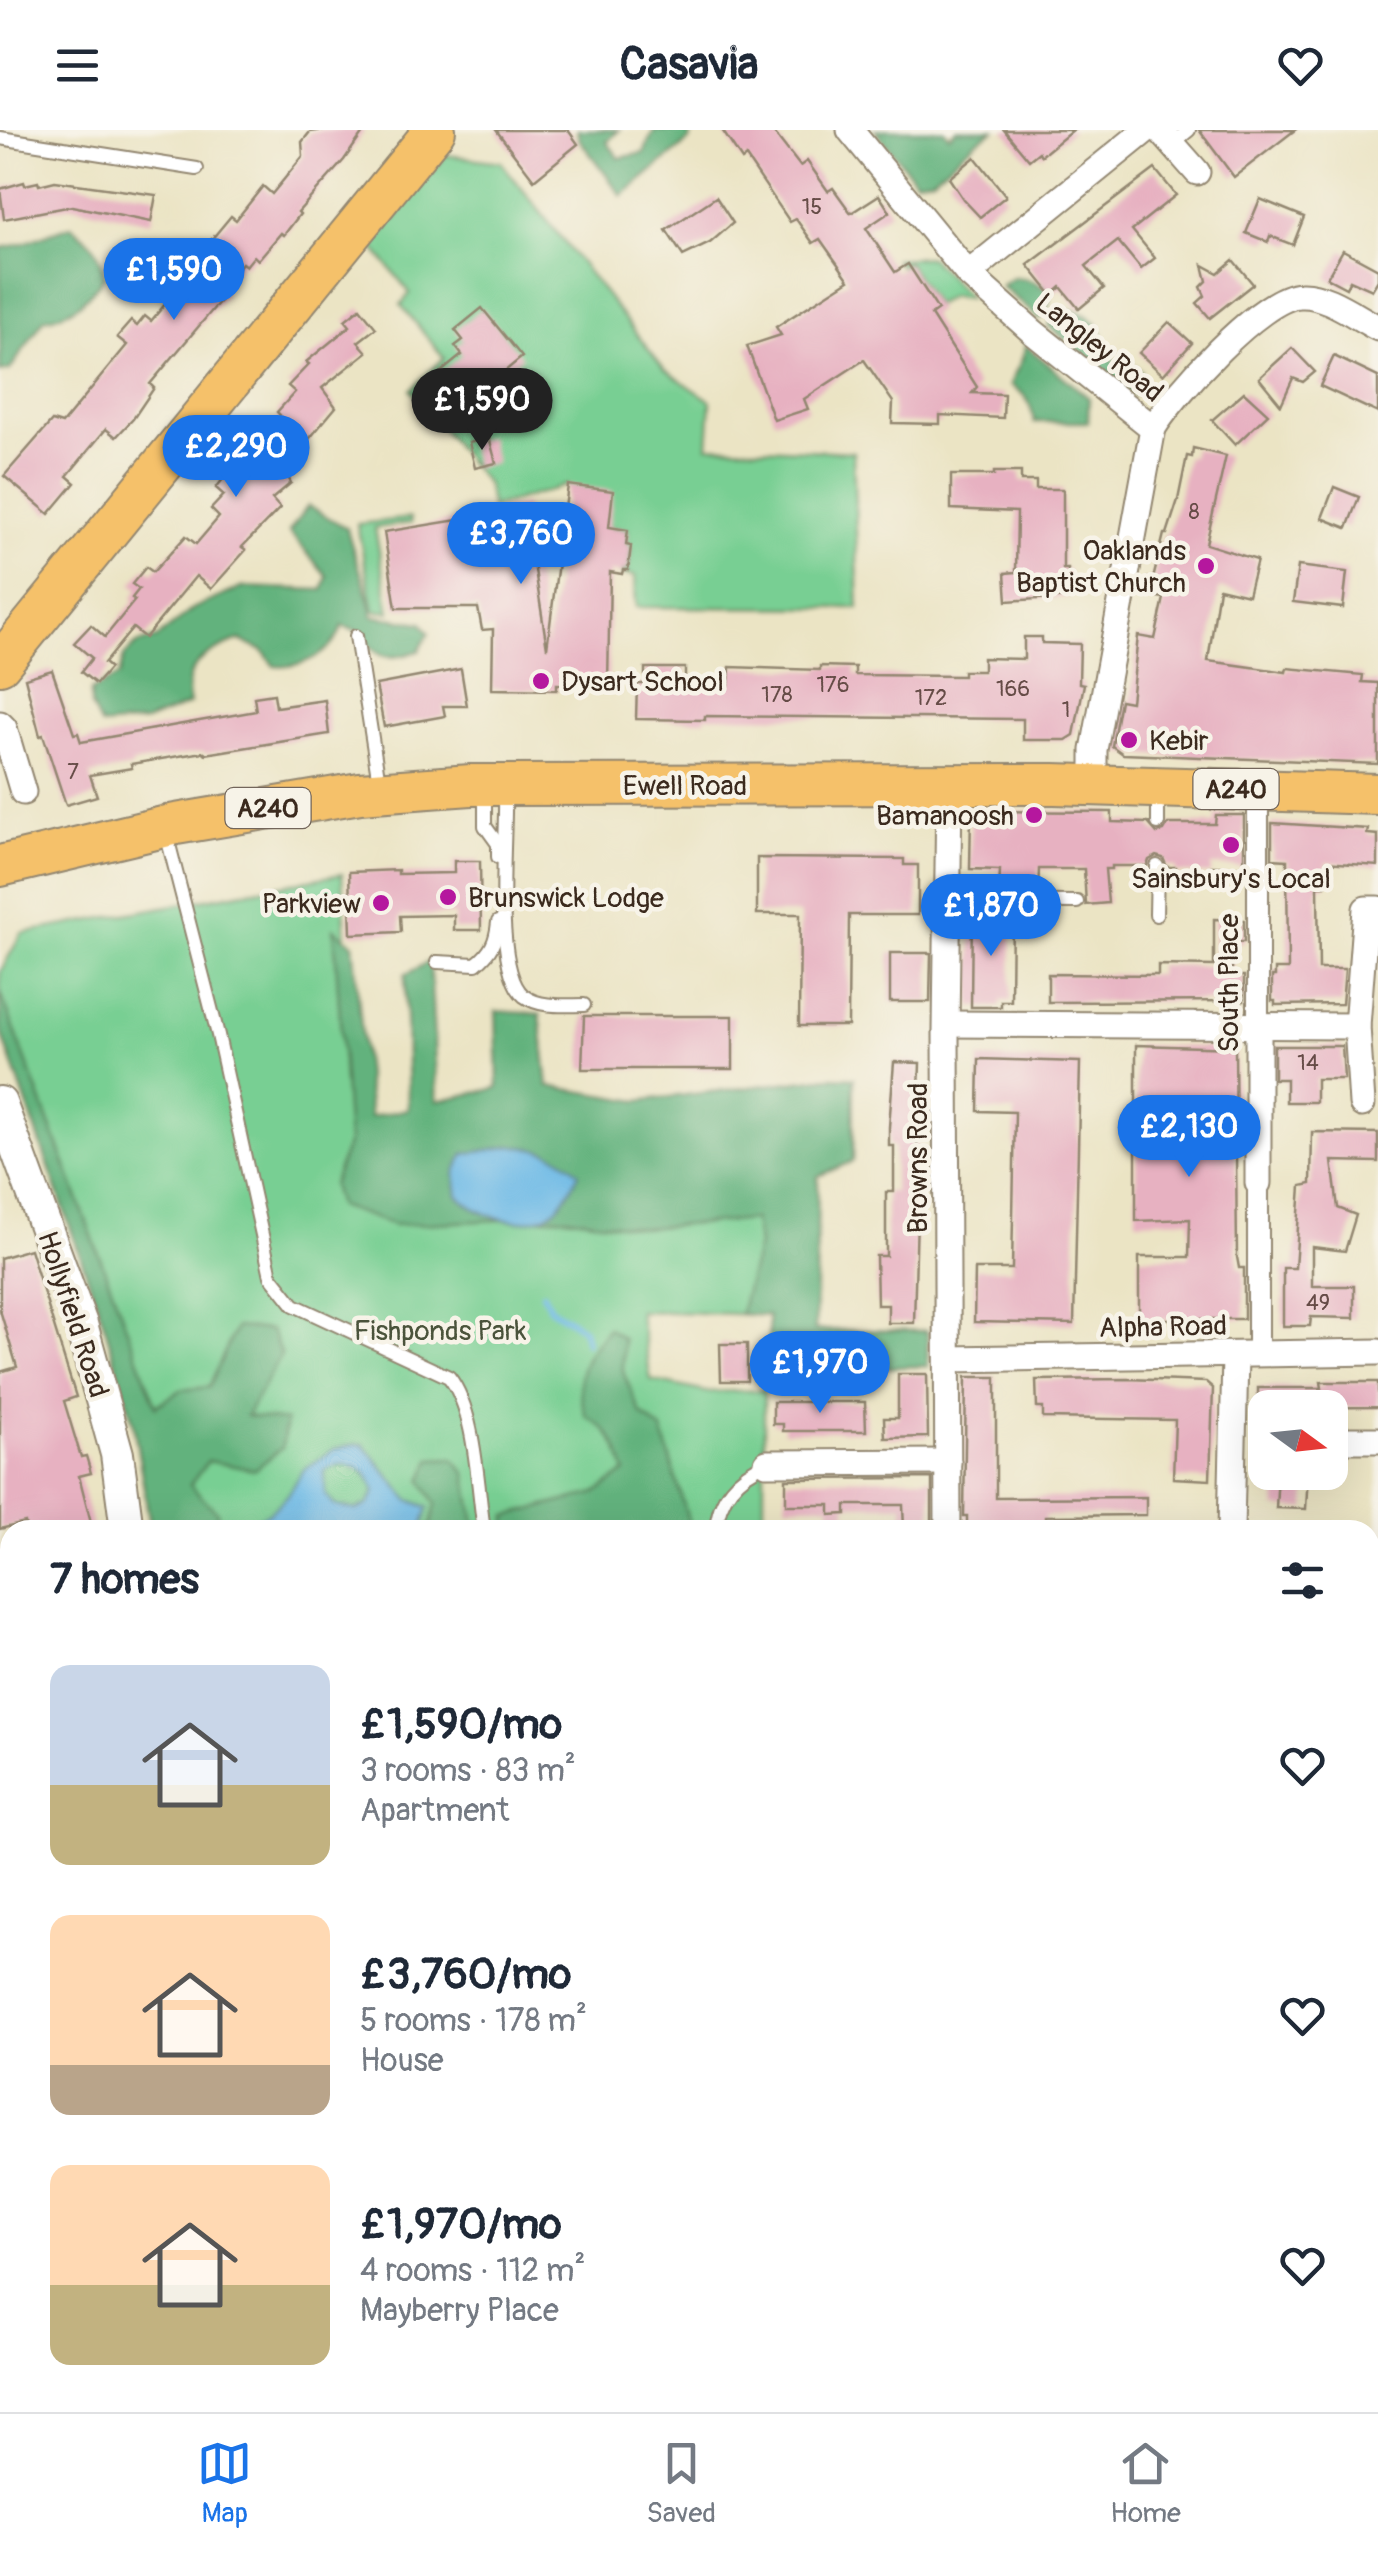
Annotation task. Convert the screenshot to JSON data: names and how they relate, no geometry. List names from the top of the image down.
{
  "streets": {
    "main road": ["Ewell Road", "A240"],
    "street": [
      "Langley Road",
      "South Place",
      "Browns Road",
      "Hollyfield Road",
      "Alpha Road"
    ]
  },
  "crossings": [
    ["Langley Road", "Ewell Road"],
    ["Ewell Road", "South Place"],
    ["Ewell Road", "Browns Road"],
    ["South Place", "Alpha Road"],
    ["Browns Road", "Alpha Road"]
  ],
  "parks": ["Fishponds Park"],
  "places": [
    "Oaklands Baptist Church",
    "Dysart School",
    "Kebir",
    "Bamanoosh",
    "Sainsbury's Local",
    "Brunswick Lodge",
    "Parkview"
  ],
  "house_numbers": [
    "15",
    "8",
    "176",
    "166",
    "178",
    "172",
    "1",
    "7",
    "14",
    "49"
  ],
  "north": "right",
  "page": {
    "header": "Casavia",
    "price": [
      "£1,590",
      "£1,590",
      "£2,290",
      "£3,760",
      "£1,870",
      "£2,130",
      "£1,970"
    ],
    "heading": "7 homes",
    "list": [
      {
        "name": "£1,590/mo",
        "note": "3 rooms · 83 m² · Apartment"
      },
      {
        "name": "£3,760/mo",
        "note": "5 rooms · 178 m² · House"
      },
      {
        "name": "£1,970/mo",
        "note": "4 rooms · 112 m² · Mayberry Place"
      }
    ],
    "tabs": ["Map", "Saved", "Home"]
  }
}
